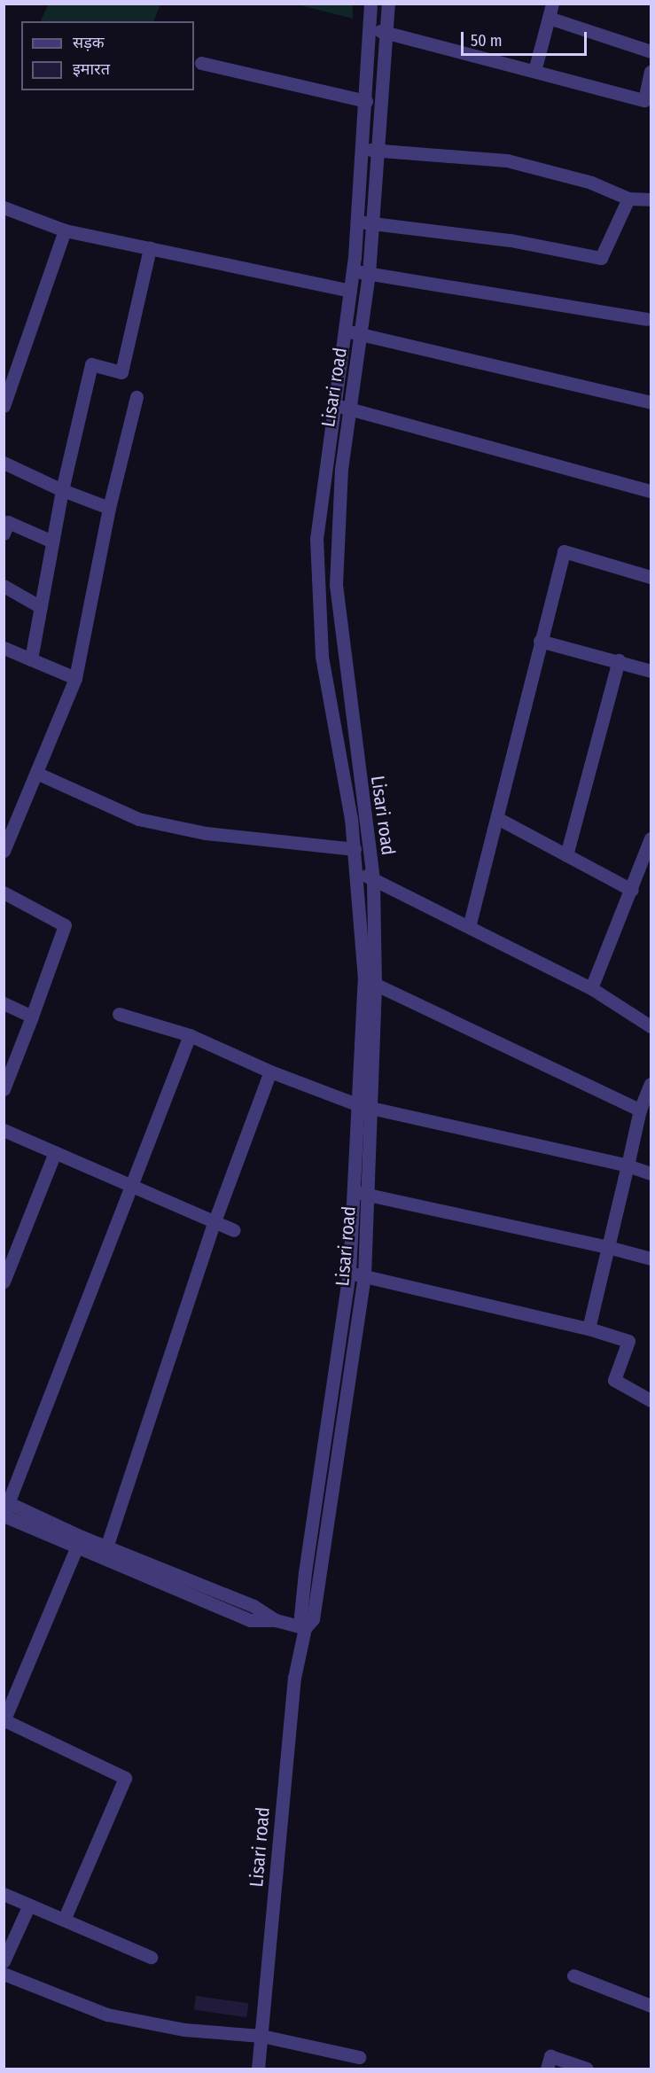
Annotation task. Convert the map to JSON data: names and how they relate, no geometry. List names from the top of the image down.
{
  "streets": {
    "street": ["Lisari road"]
  },
  "legend": ["सड़क", "इमारत"],
  "scale_bar": "50 m"
}
